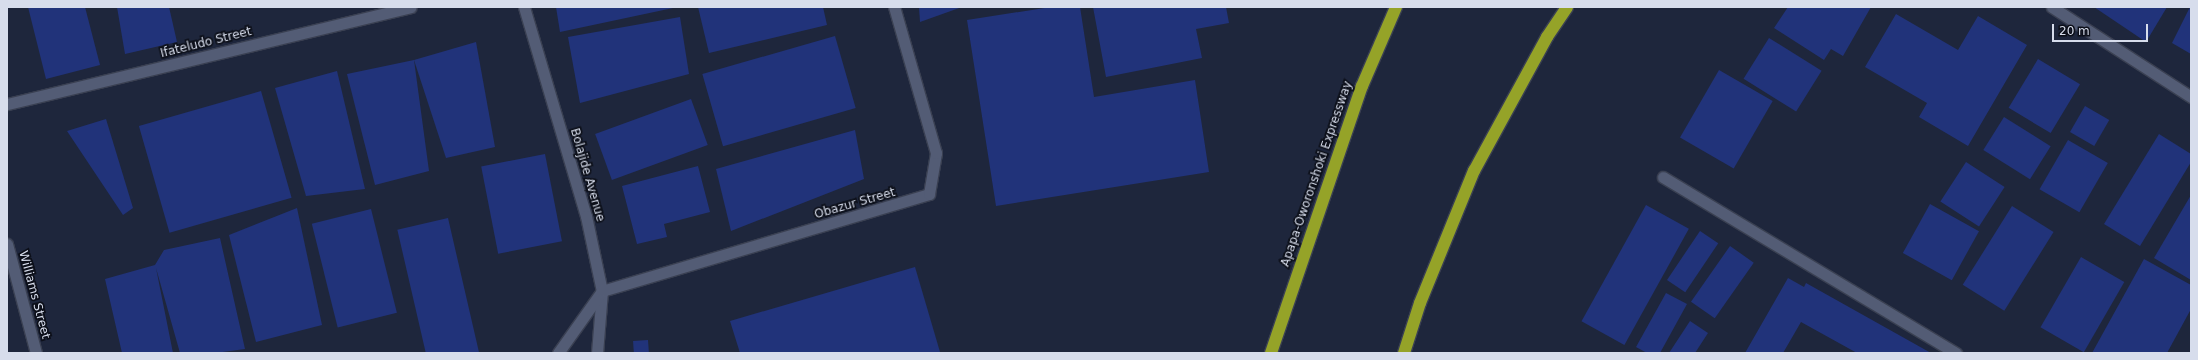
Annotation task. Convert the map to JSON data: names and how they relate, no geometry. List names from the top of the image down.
{
  "streets": {
    "highway": ["Apapa-Oworonshoki Expressway"],
    "street": [
      "Ifateludo Street",
      "Bolajide Avenue",
      "Obazur Street",
      "Williams Street"
    ]
  },
  "crossings": [
    ["Bolajide Avenue", "Obazur Street"]
  ],
  "scale_bar": "20 m"
}
